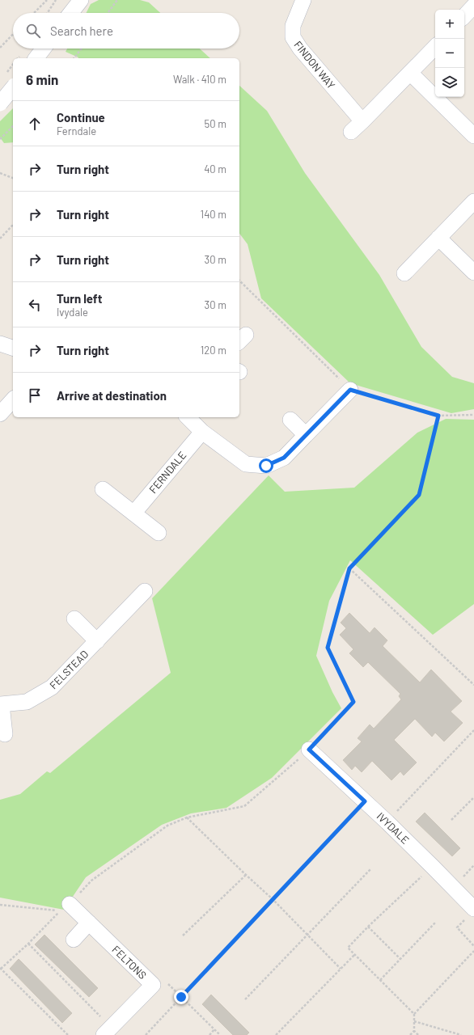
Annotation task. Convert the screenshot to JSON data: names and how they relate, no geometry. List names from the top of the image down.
{
  "streets": {
    "street": [
      "FINDON WAY",
      "FERNDALE",
      "FELSTEAD",
      "IVYDALE",
      "FELTONS"
    ]
  },
  "page": {
    "map_buttons": ["+", "−"],
    "search": "Search here",
    "heading": ["6 min", "Walk · 410 m"],
    "list": [
      ["Continue", "Ferndale", "50 m"],
      ["Turn right", "40 m"],
      ["Turn right", "140 m"],
      ["Turn right", "30 m"],
      ["Turn left", "Ivydale", "30 m"],
      ["Turn right", "120 m"],
      "Arrive at destination"
    ]
  }
}
